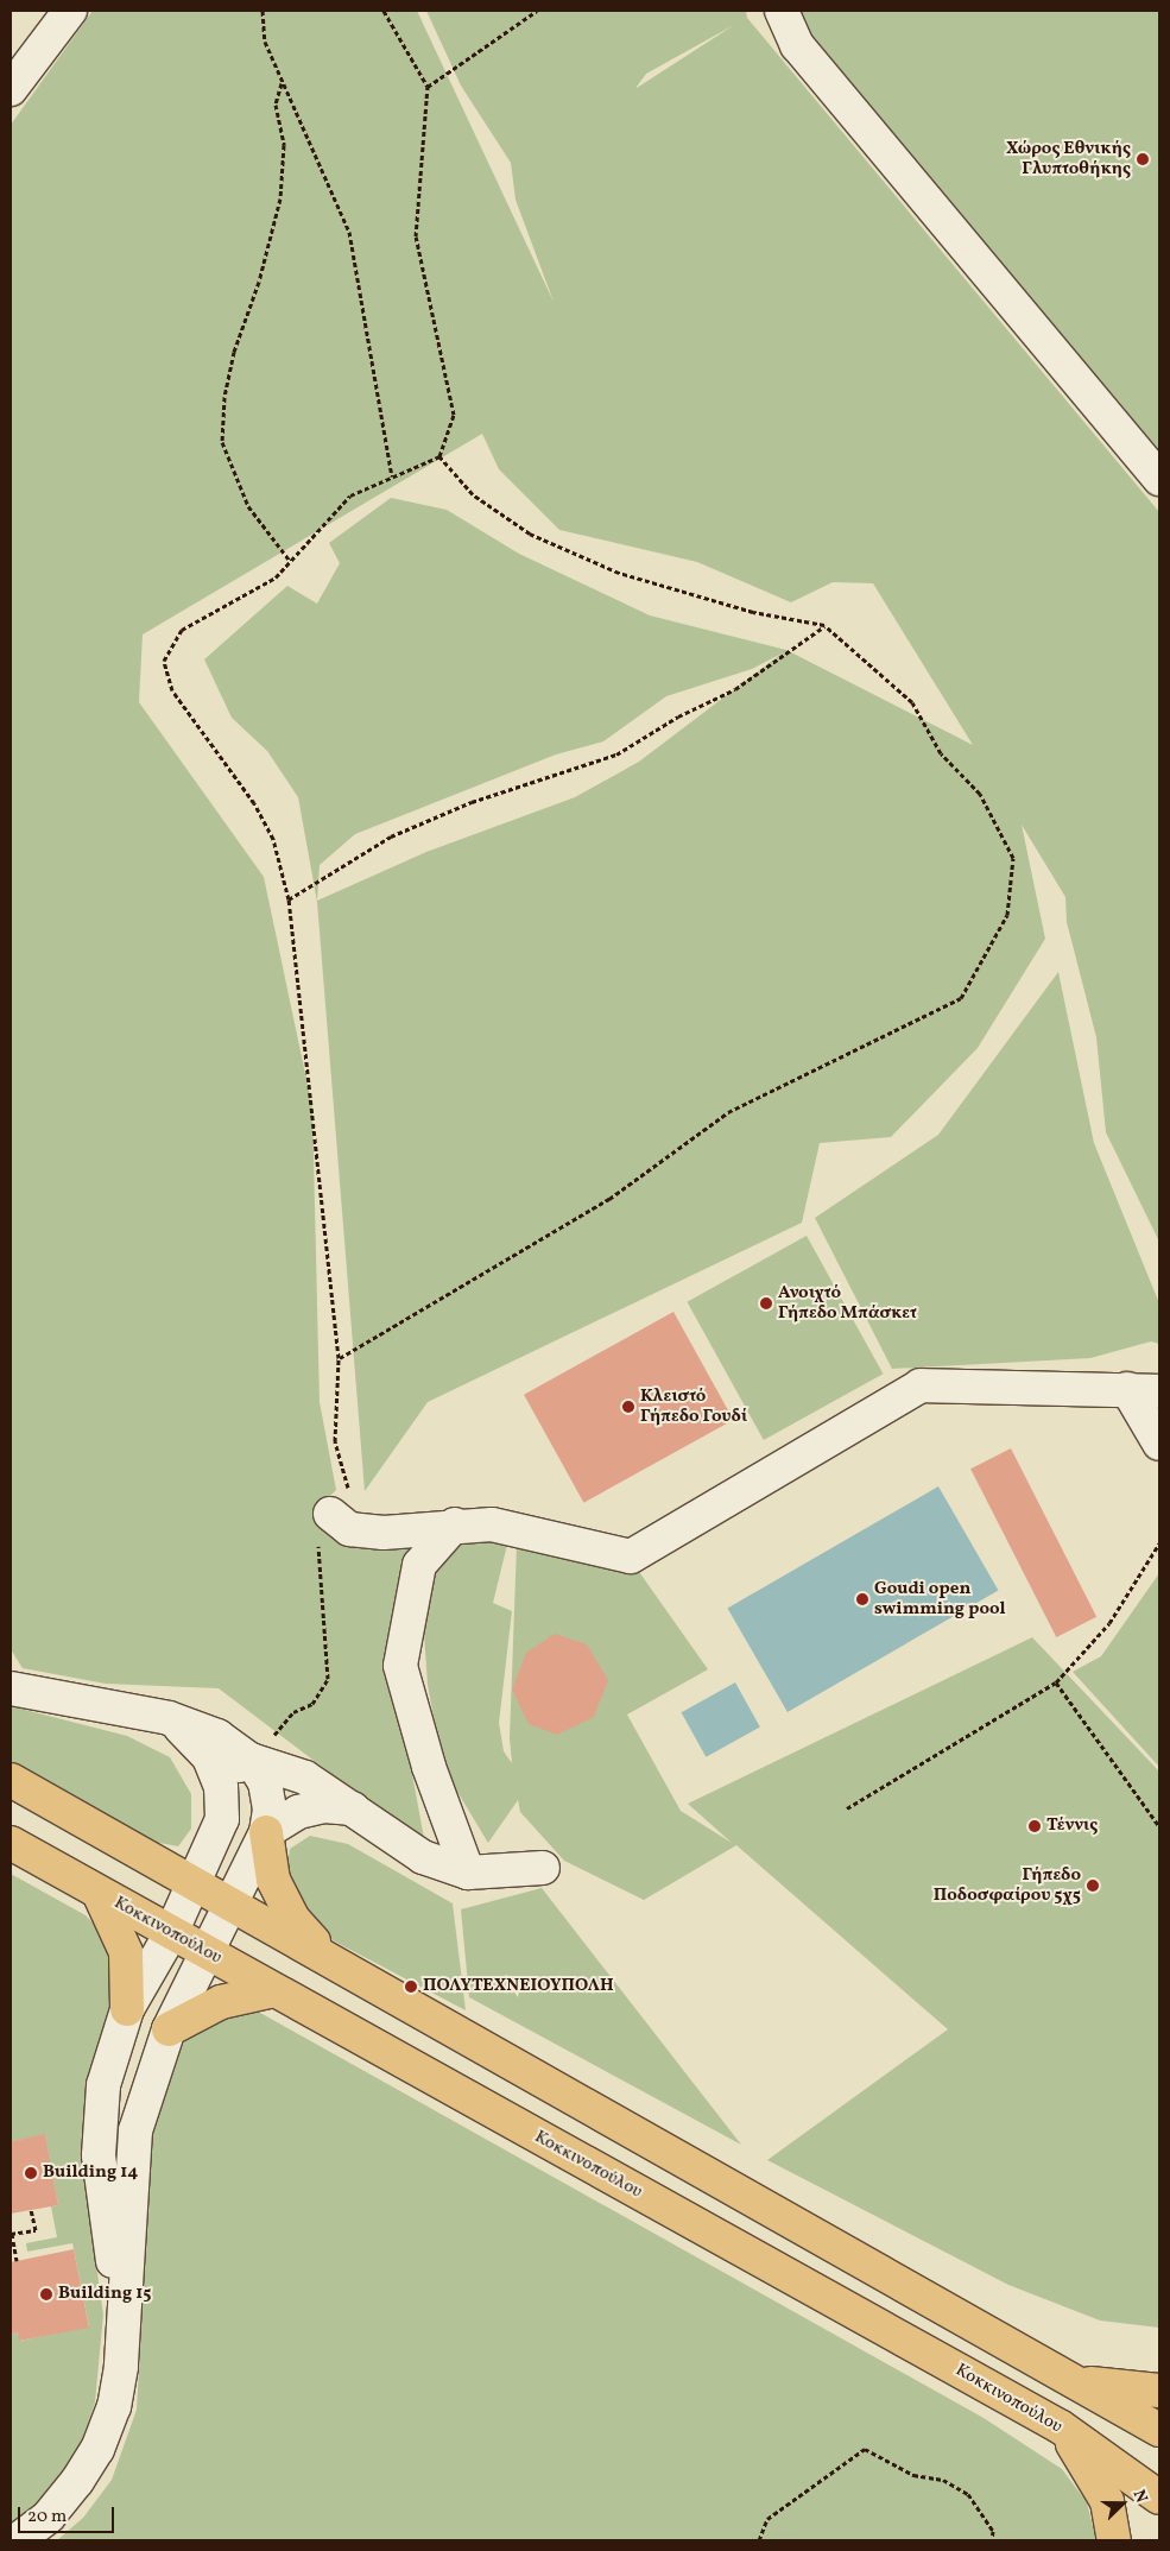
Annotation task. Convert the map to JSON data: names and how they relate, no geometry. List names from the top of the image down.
{
  "streets": {
    "main road": ["Κοκκινοπούλου"]
  },
  "places": [
    "Χώρος Εθνικής Γλυπτοθήκης",
    "Ανοιχτό Γήπεδο Μπάσκετ",
    "Κλειστό Γήπεδο Γουδί",
    "Goudi open swimming pool",
    "Τέννις",
    "Γήπεδο Ποδοσφαίρου 5χ5",
    "ΠΟΛΥΤΕΧΝΕΙΟΥΠΟΛΗ",
    "Building 14",
    "Building 15"
  ],
  "scale_bar": "20 m",
  "north": "right"
}
